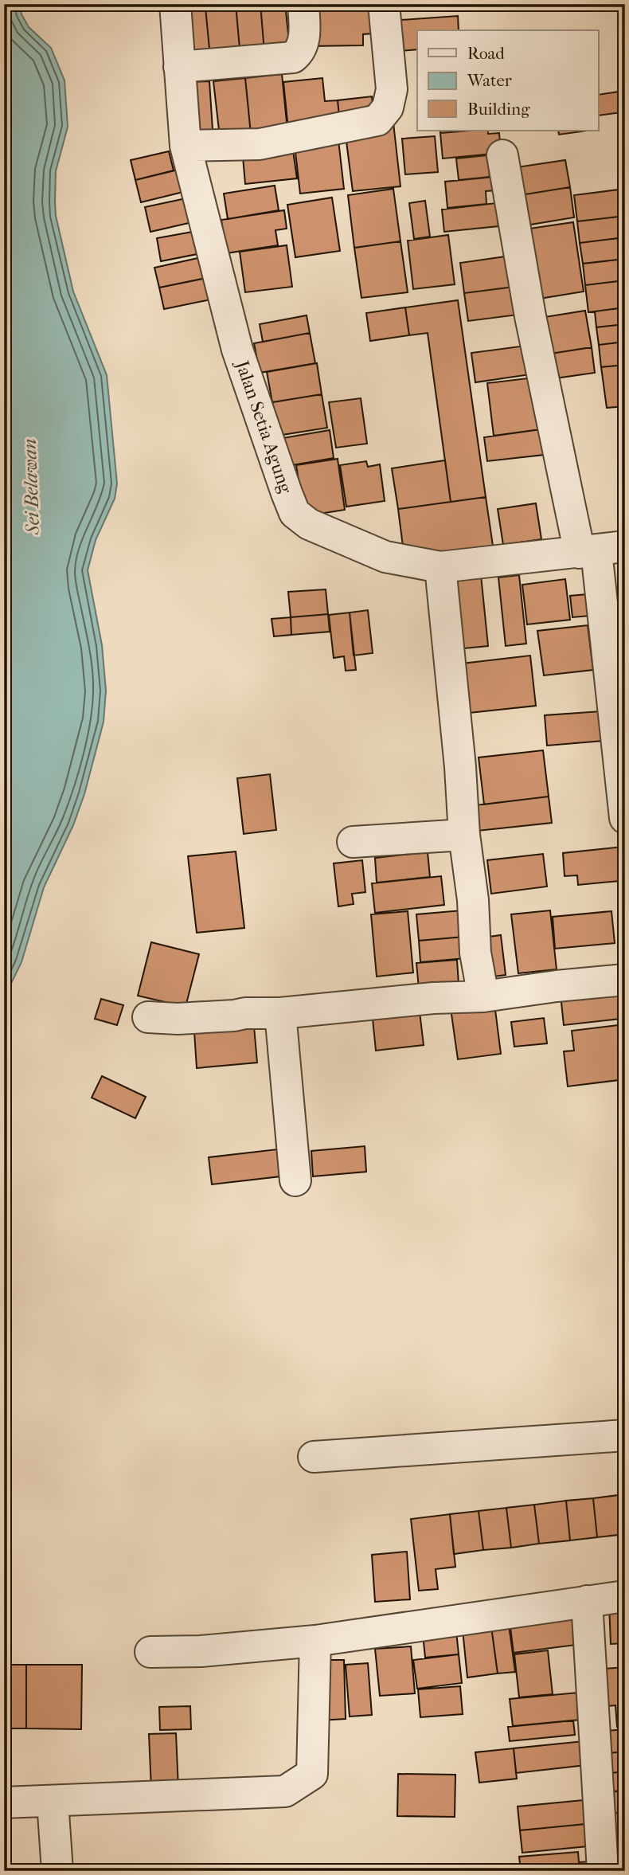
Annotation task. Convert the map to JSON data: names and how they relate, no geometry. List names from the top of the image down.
{
  "streets": {
    "street": ["Jalan Setia Agung"]
  },
  "water": ["Sei Belawan"],
  "legend": ["Road", "Water", "Building"]
}
